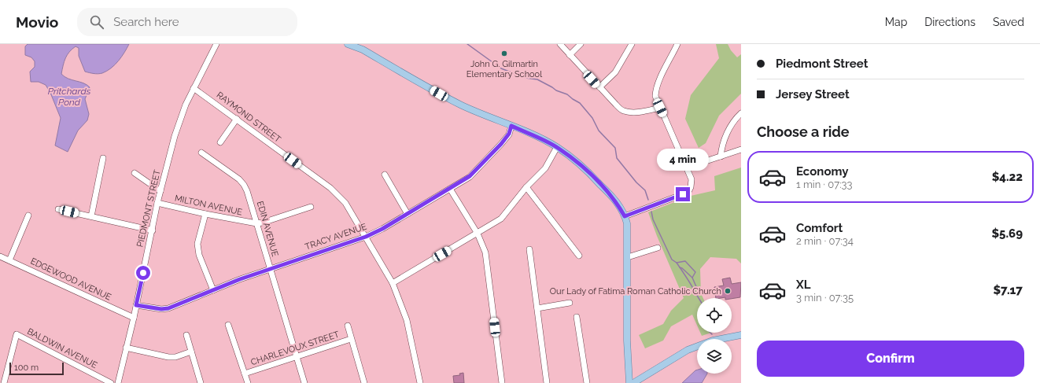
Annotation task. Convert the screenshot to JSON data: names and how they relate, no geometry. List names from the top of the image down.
{
  "streets": {
    "street": [
      "RAYMOND STREET",
      "MILTON AVENUE",
      "PIEDMONT STREET",
      "EDIN AVENUE",
      "TRACY AVENUE",
      "EDGEWOOD AVENUE",
      "BALDWIN AVENUE",
      "CHARLEVOUX STREET"
    ]
  },
  "crossings": [
    ["RAYMOND STREET", "PIEDMONT STREET"],
    ["RAYMOND STREET", "TRACY AVENUE"],
    ["MILTON AVENUE", "PIEDMONT STREET"],
    ["MILTON AVENUE", "EDIN AVENUE"],
    ["PIEDMONT STREET", "TRACY AVENUE"],
    ["PIEDMONT STREET", "EDGEWOOD AVENUE"],
    ["EDIN AVENUE", "TRACY AVENUE"],
    ["EDIN AVENUE", "CHARLEVOUX STREET"]
  ],
  "water": ["Pritchards Pond"],
  "places": ["John G. Gilmartin Elementary School", "Our Lady of Fatima Roman Catholic Church"],
  "scale_bar": "100 m",
  "page": {
    "header": "Movio",
    "search": "Search here",
    "nav": ["Map", "Directions", "Saved"],
    "banner": ["Piedmont Street", "Jersey Street"],
    "heading": "Choose a ride",
    "bubble": "4 min",
    "list": [
      {
        "name": "Economy",
        "note": "1 min · 07:33",
        "value": "$4.22"
      },
      {
        "name": "Comfort",
        "note": "2 min · 07:34",
        "value": "$5.69"
      },
      {
        "name": "XL",
        "note": "3 min · 07:35",
        "value": "$7.17"
      }
    ],
    "buttons": "Confirm",
    "scale": "100 m"
  }
}
